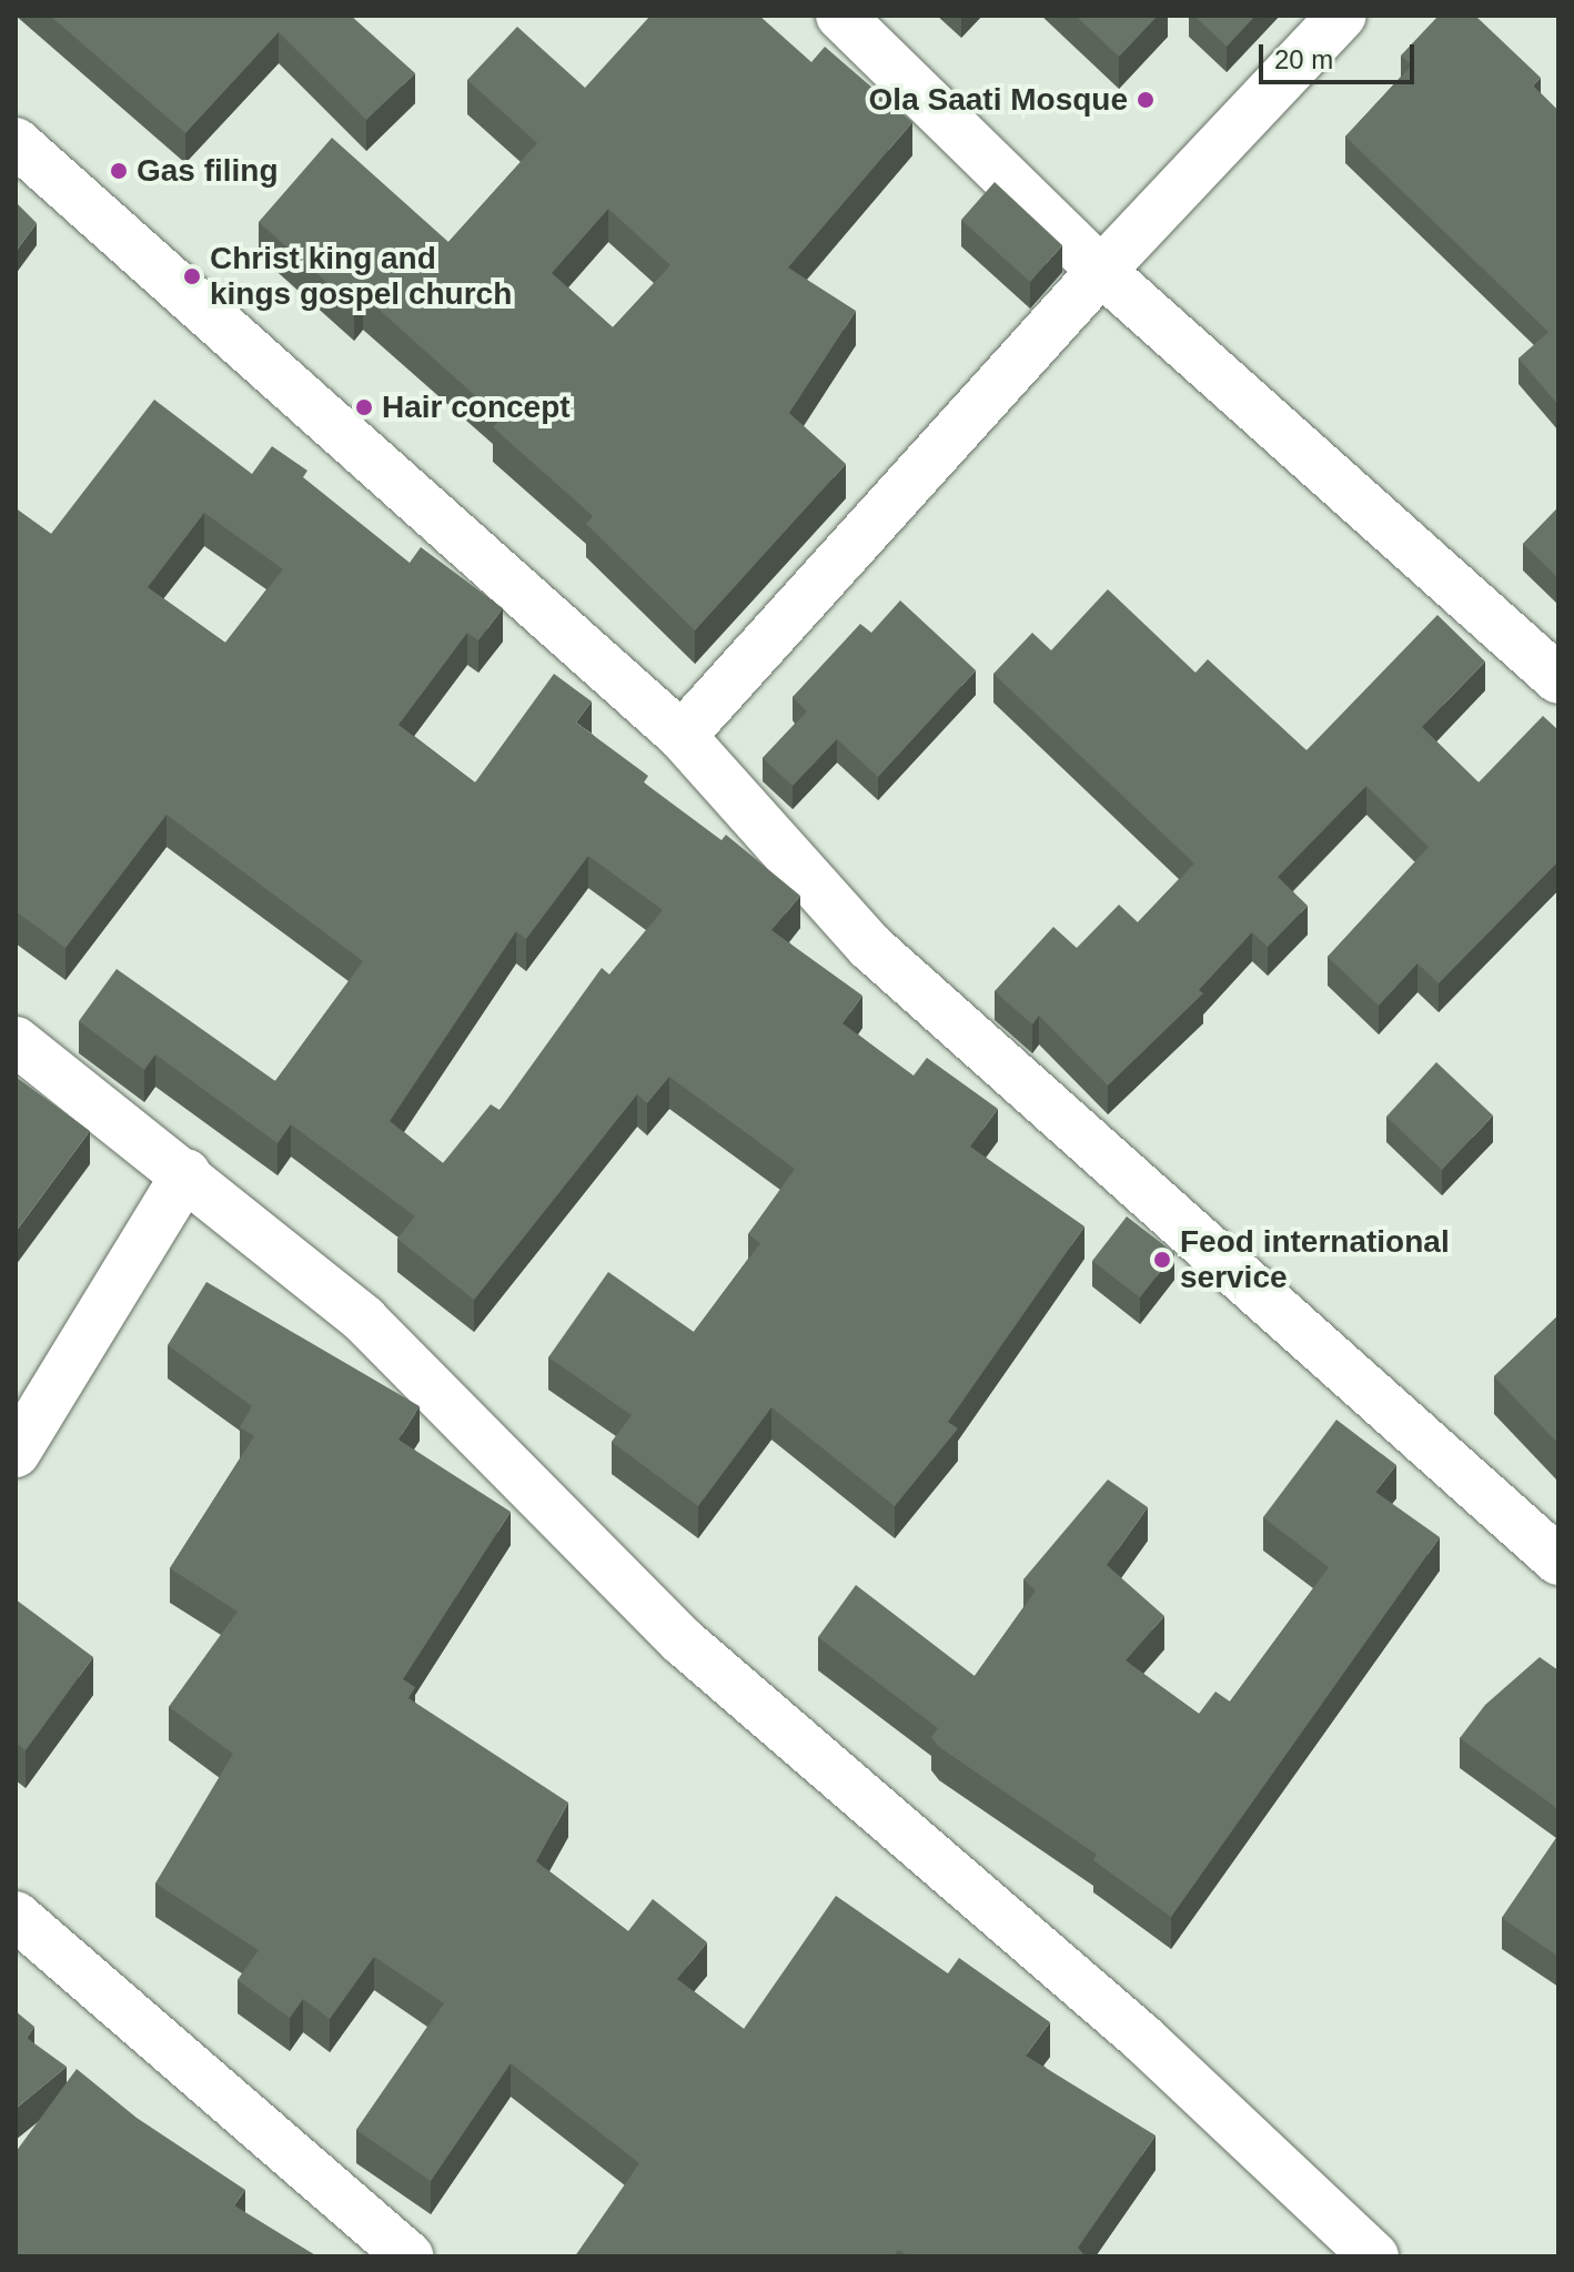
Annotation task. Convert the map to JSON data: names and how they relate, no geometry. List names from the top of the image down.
{
  "places": [
    "Ola Saati Mosque",
    "Gas filing",
    "Christ king and kings gospel church",
    "Hair concept",
    "Feod international service"
  ],
  "scale_bar": "20 m"
}
